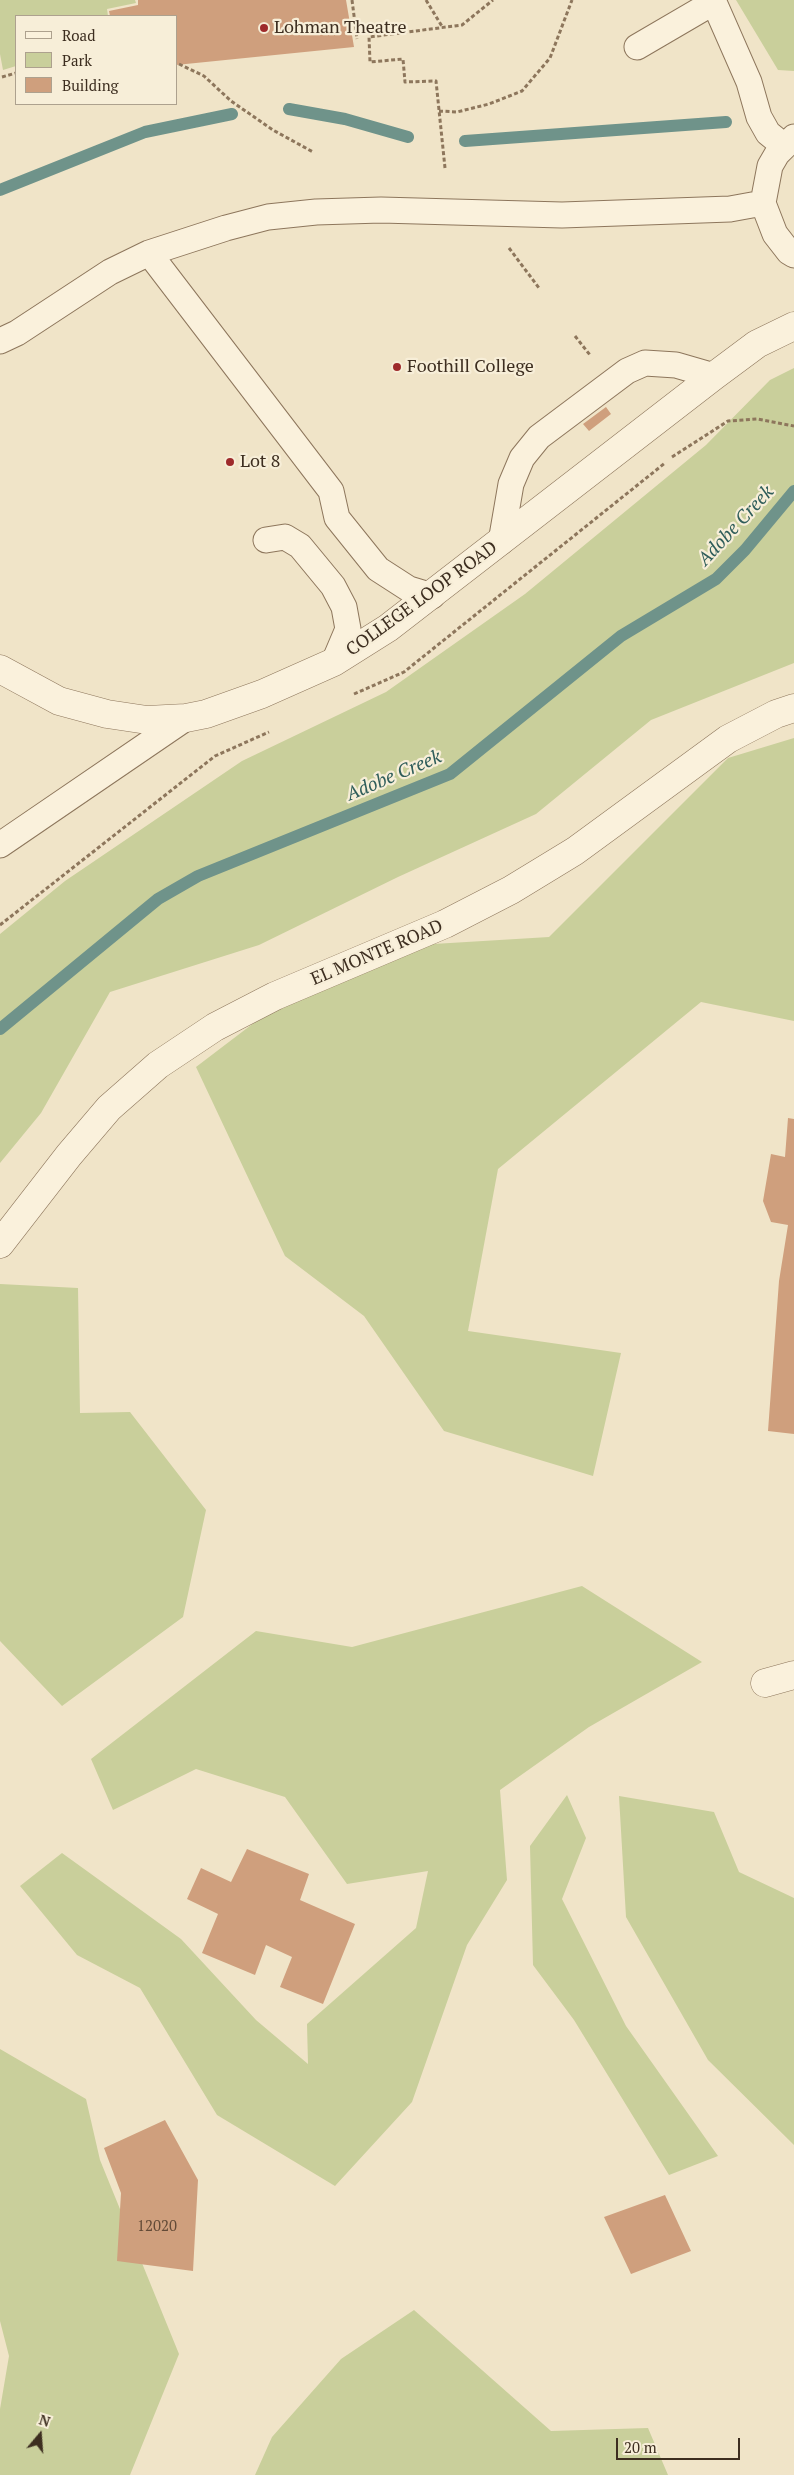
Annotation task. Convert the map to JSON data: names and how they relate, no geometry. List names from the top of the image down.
{
  "streets": {
    "street": ["COLLEGE LOOP ROAD", "EL MONTE ROAD"]
  },
  "water": ["Adobe Creek"],
  "places": ["Lohman Theatre", "Foothill College", "Lot 8"],
  "house_numbers": ["12020"],
  "legend": ["Road", "Park", "Building"],
  "scale_bar": "20 m",
  "north": "top"
}
